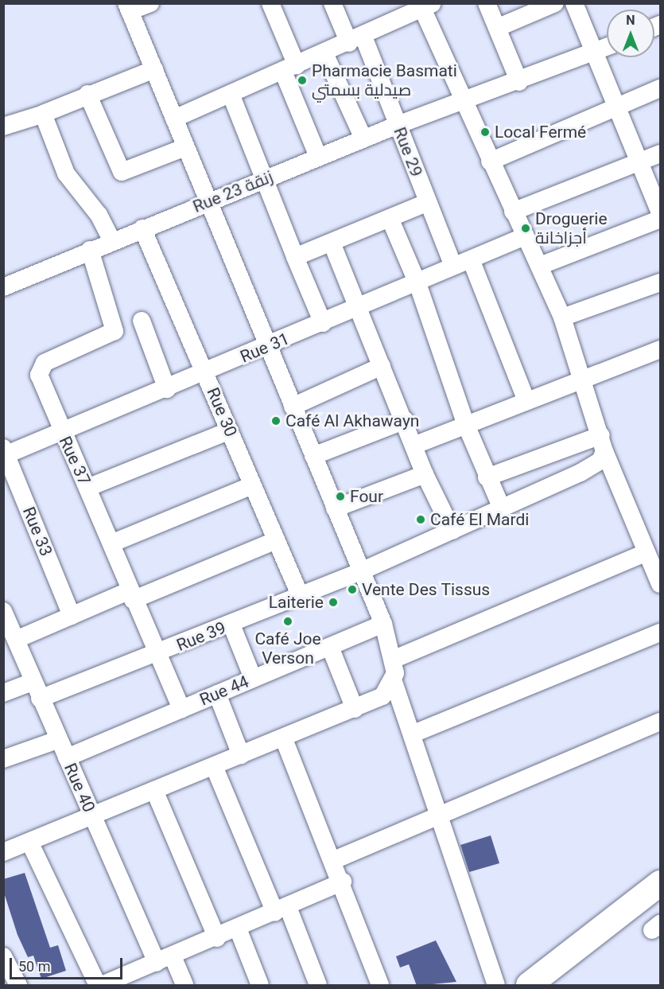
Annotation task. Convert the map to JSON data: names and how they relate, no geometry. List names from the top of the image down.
{
  "streets": {
    "street": [
      "Rue 29",
      "Rue 23 زنقة",
      "Rue 31",
      "Rue 30",
      "Rue 37",
      "Rue 33",
      "Rue 39",
      "Rue 44",
      "Rue 40"
    ]
  },
  "crossings": [
    ["Rue 29", "Rue 23 زنقة"],
    ["Rue 29", "Rue 31"],
    ["Rue 23 زنقة", "Rue 30"],
    ["Rue 23 زنقة", "Rue 37"],
    ["Rue 31", "Rue 30"],
    ["Rue 31", "Rue 37"],
    ["Rue 31", "Rue 33"],
    ["Rue 30", "Rue 39"],
    ["Rue 37", "Rue 39"],
    ["Rue 37", "Rue 44"],
    ["Rue 39", "Rue 40"],
    ["Rue 44", "Rue 40"]
  ],
  "places": [
    "Pharmacie Basmati صيدلية بسمتي",
    "Local Fermé",
    "Droguerie أجزاخانة",
    "Café Al Akhawayn",
    "Four",
    "Café El Mardi",
    "Vente Des Tissus",
    "Laiterie",
    "Café Joe Verson"
  ],
  "scale_bar": "50 m",
  "north": "top"
}
